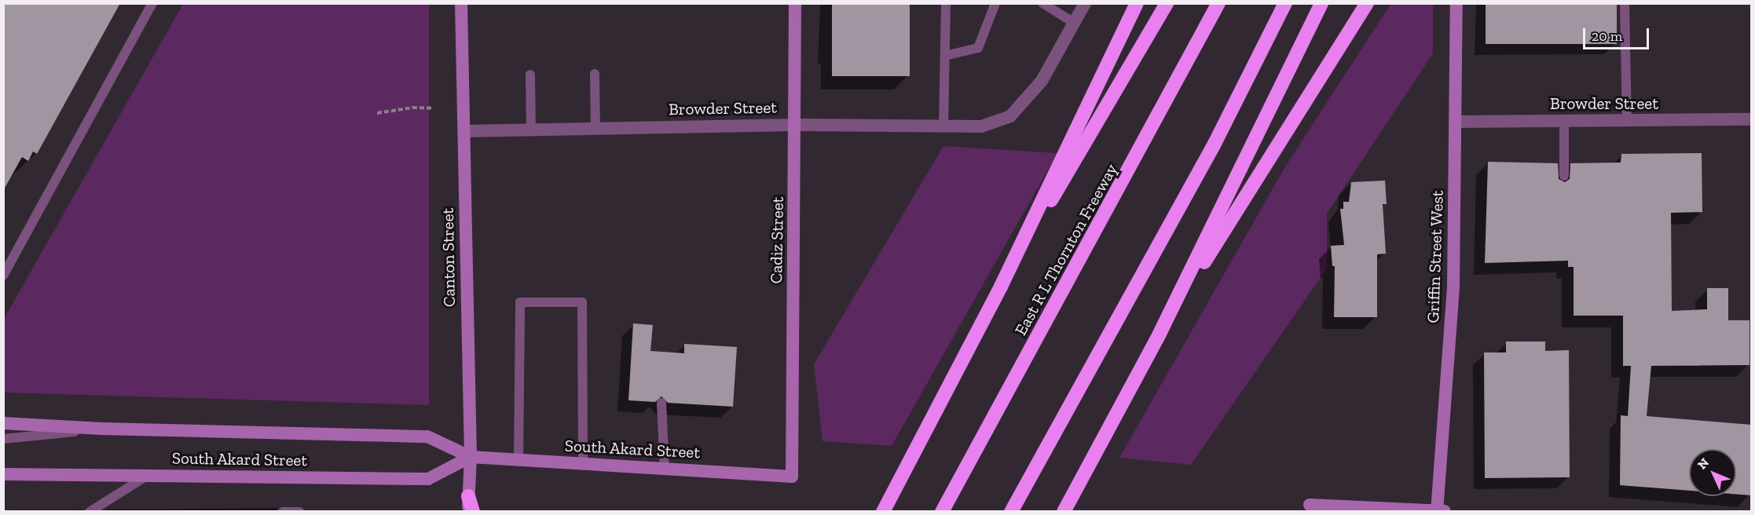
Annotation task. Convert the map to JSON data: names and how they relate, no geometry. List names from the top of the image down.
{
  "streets": {
    "highway": ["East R L Thornton Freeway"],
    "main road": [
      "Cadiz Street",
      "Griffin Street West",
      "Canton Street",
      "South Akard Street"
    ],
    "street": ["Browder Street"]
  },
  "crossings": [
    ["Browder Street", "Cadiz Street"],
    ["Browder Street", "Griffin Street West"],
    ["Browder Street", "Canton Street"],
    ["Cadiz Street", "South Akard Street"],
    ["Canton Street", "South Akard Street"]
  ],
  "scale_bar": "20 m",
  "north": "top left"
}
